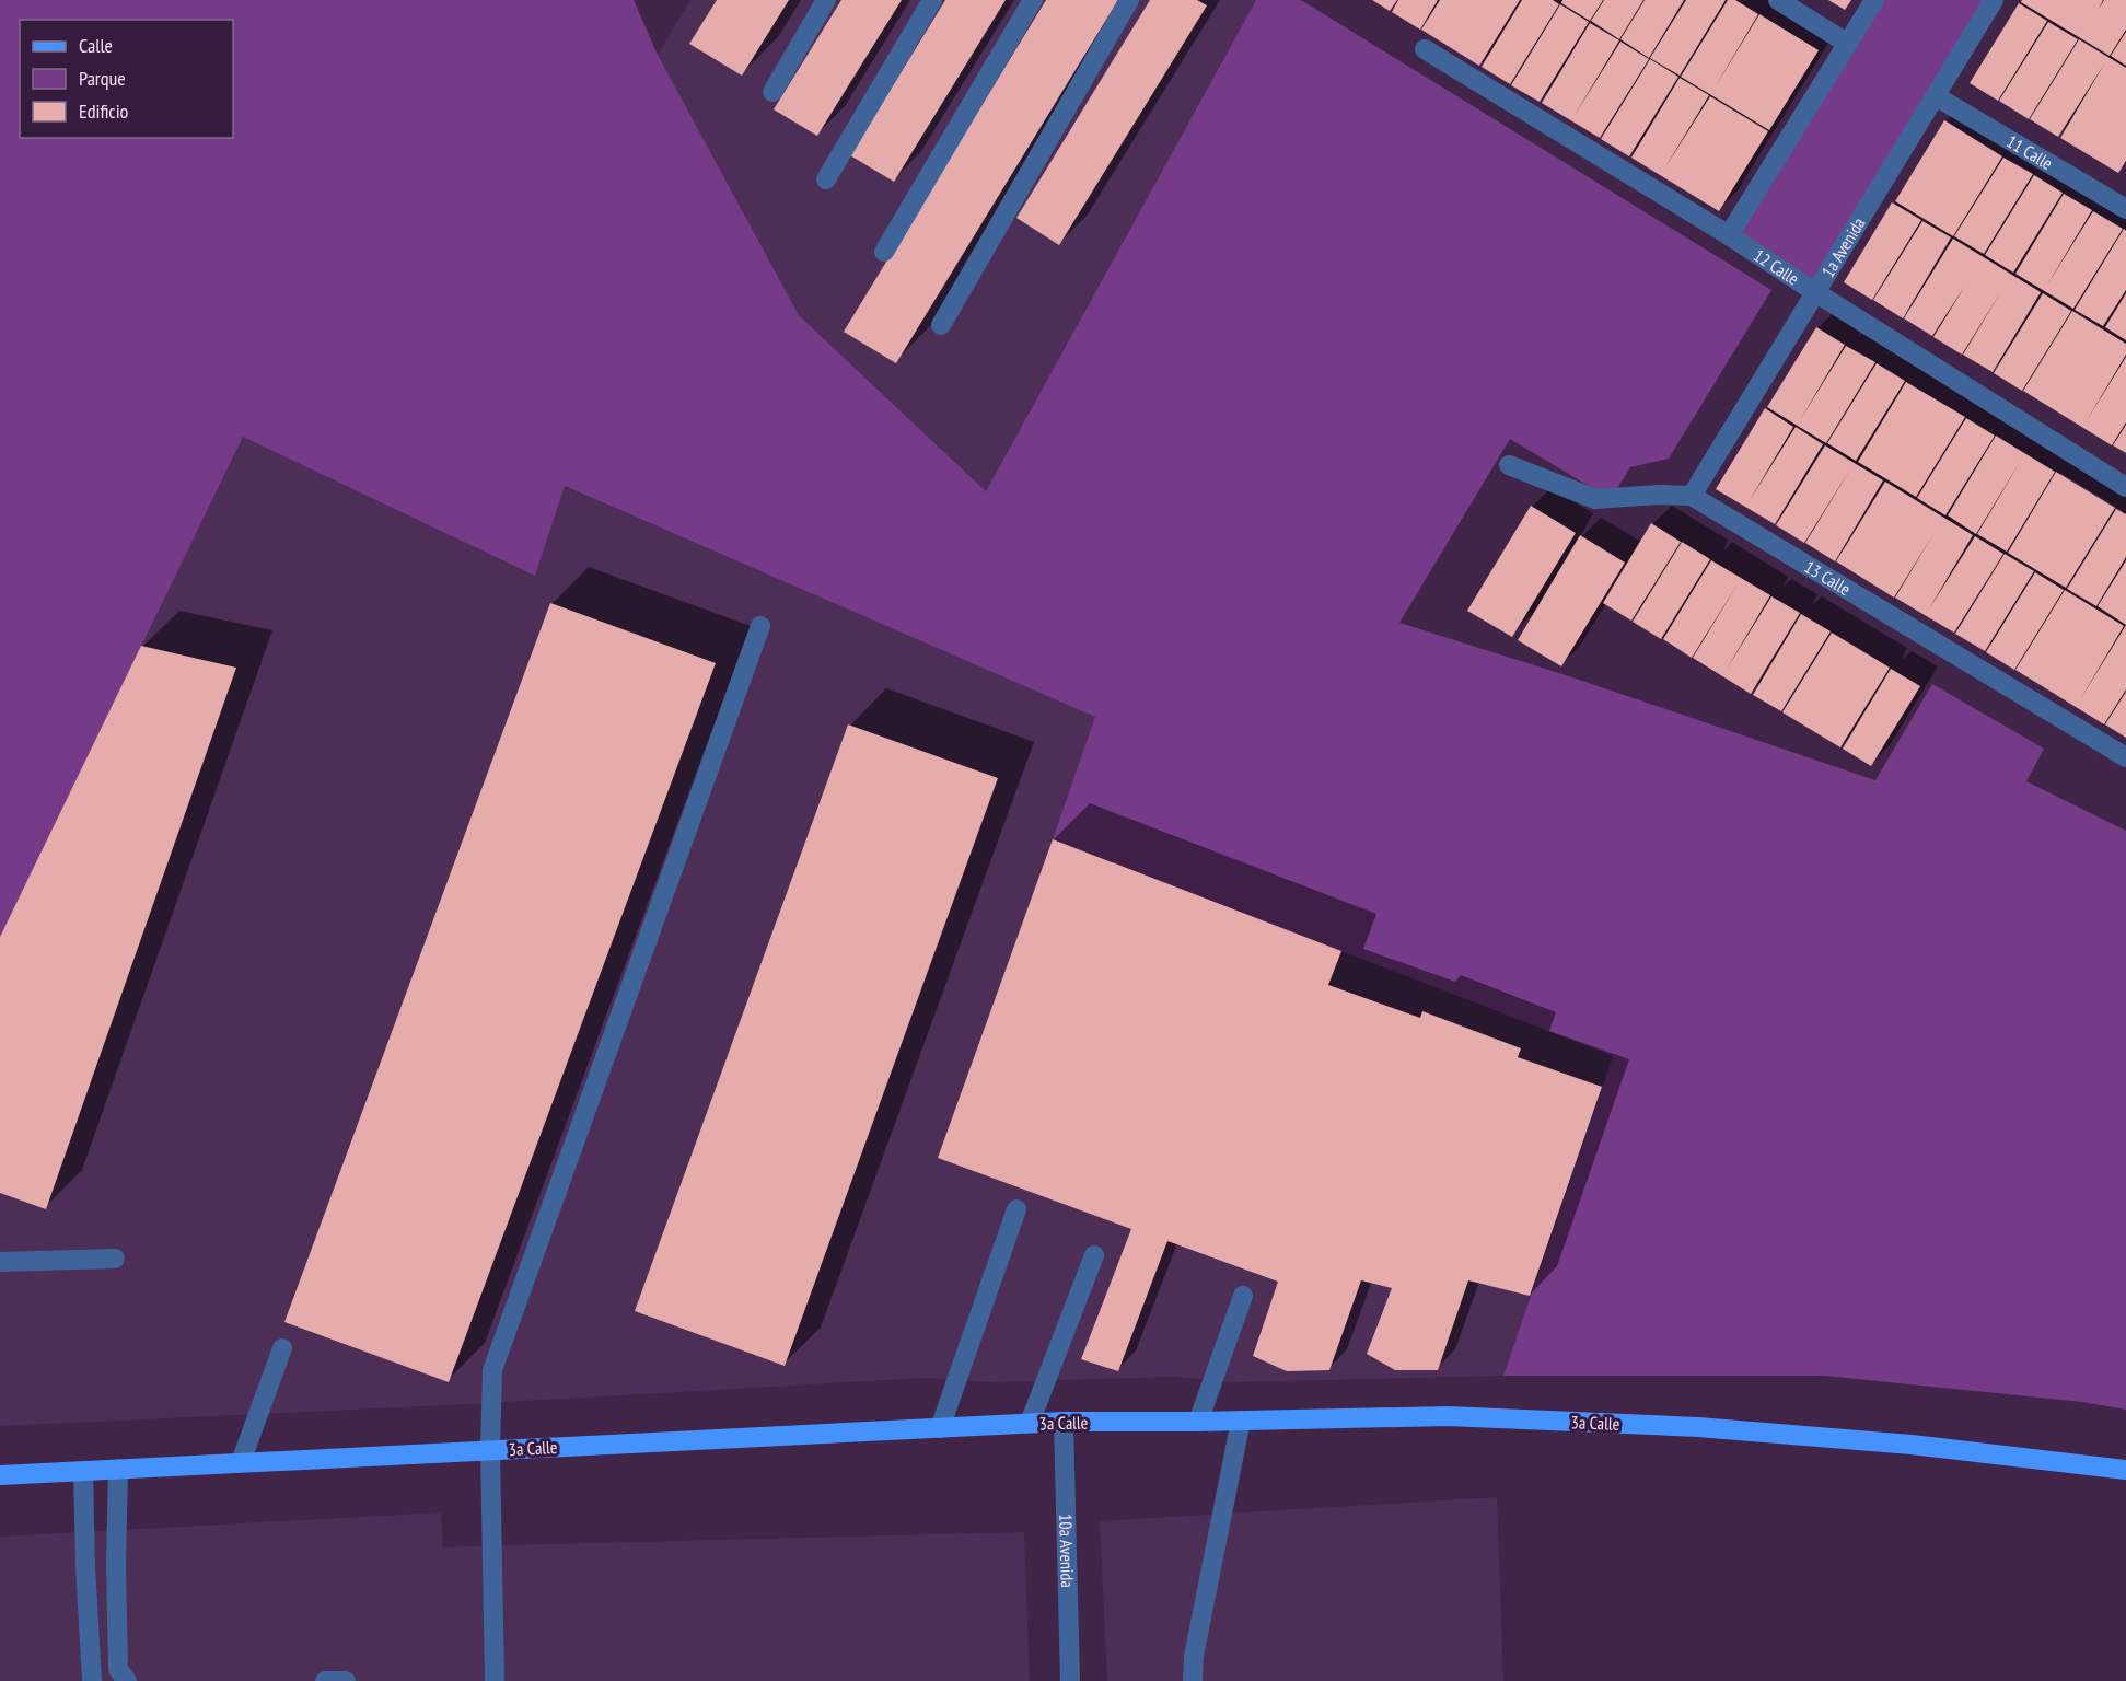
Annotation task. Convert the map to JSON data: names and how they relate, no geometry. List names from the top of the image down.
{
  "streets": {
    "main road": ["3a Calle"],
    "street": [
      "11 Calle",
      "1a Avenida",
      "12 Calle",
      "13 Calle",
      "10a Avenida"
    ]
  },
  "crossings": [
    ["11 Calle", "1a Avenida"],
    ["1a Avenida", "12 Calle"],
    ["1a Avenida", "13 Calle"],
    ["3a Calle", "10a Avenida"]
  ],
  "legend": ["Calle", "Parque", "Edificio"]
}
